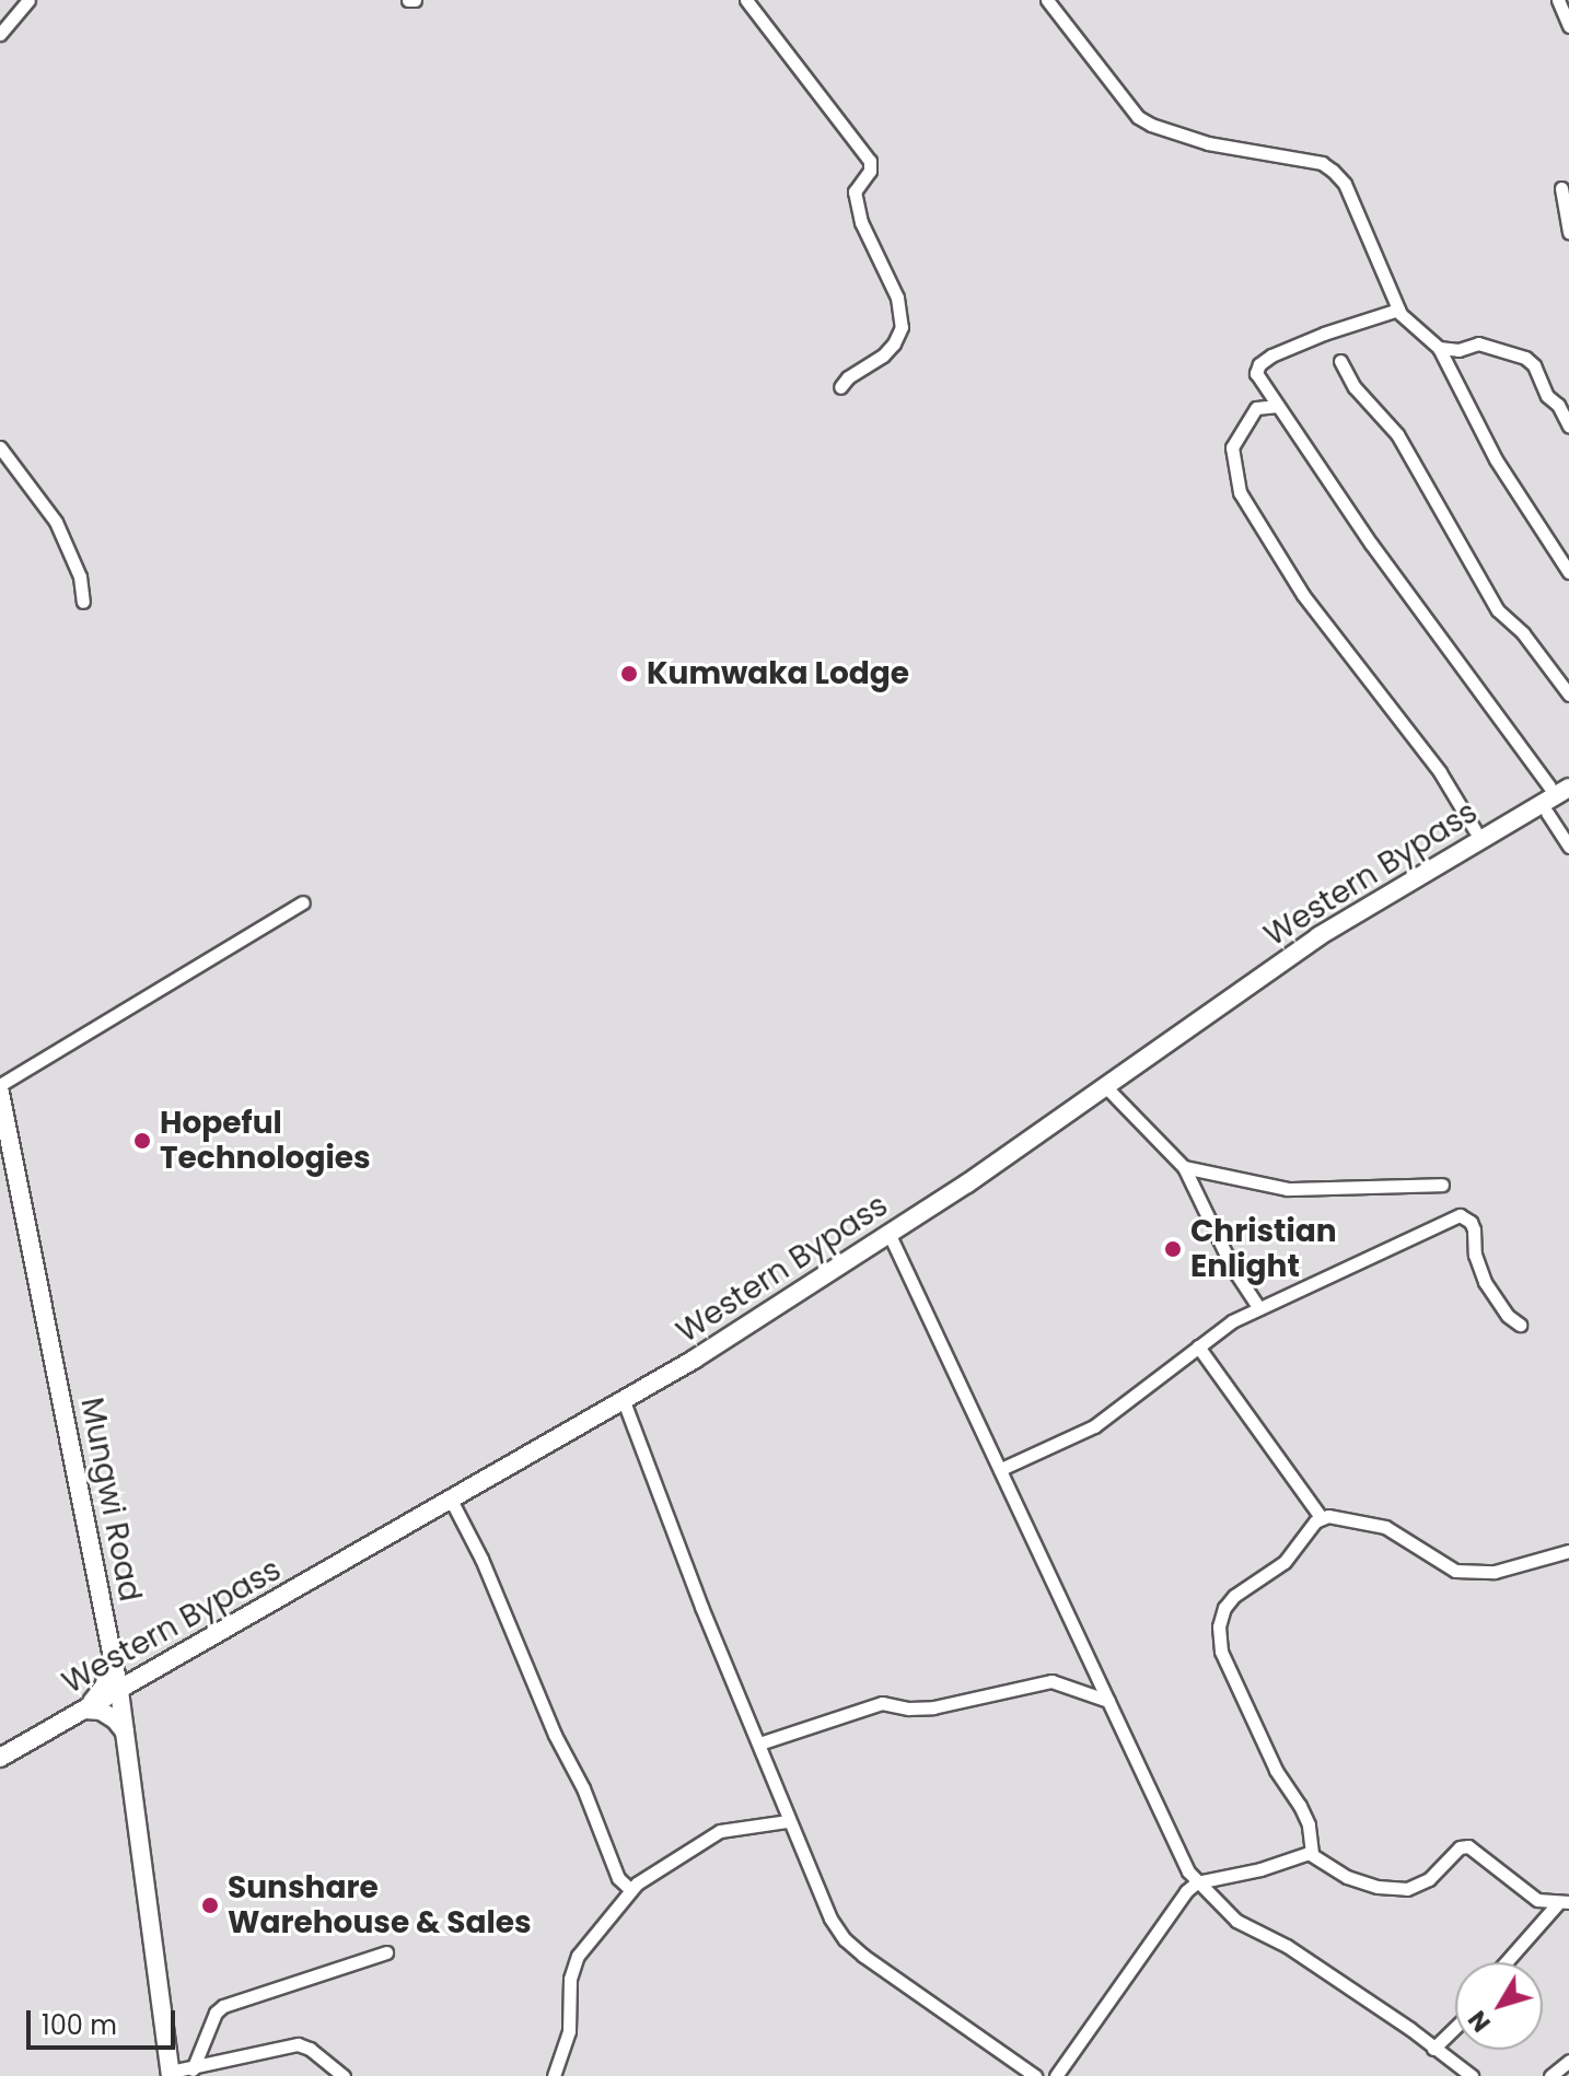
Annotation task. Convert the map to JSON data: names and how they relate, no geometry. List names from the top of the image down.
{
  "streets": {
    "main road": ["Western Bypass", "Mungwi Road"]
  },
  "crossings": [
    ["Western Bypass", "Mungwi Road"]
  ],
  "places": [
    "Kumwaka Lodge",
    "Hopeful Technologies",
    "Christian Enlight",
    "Sunshare Warehouse & Sales"
  ],
  "scale_bar": "100 m",
  "north": "bottom left"
}
